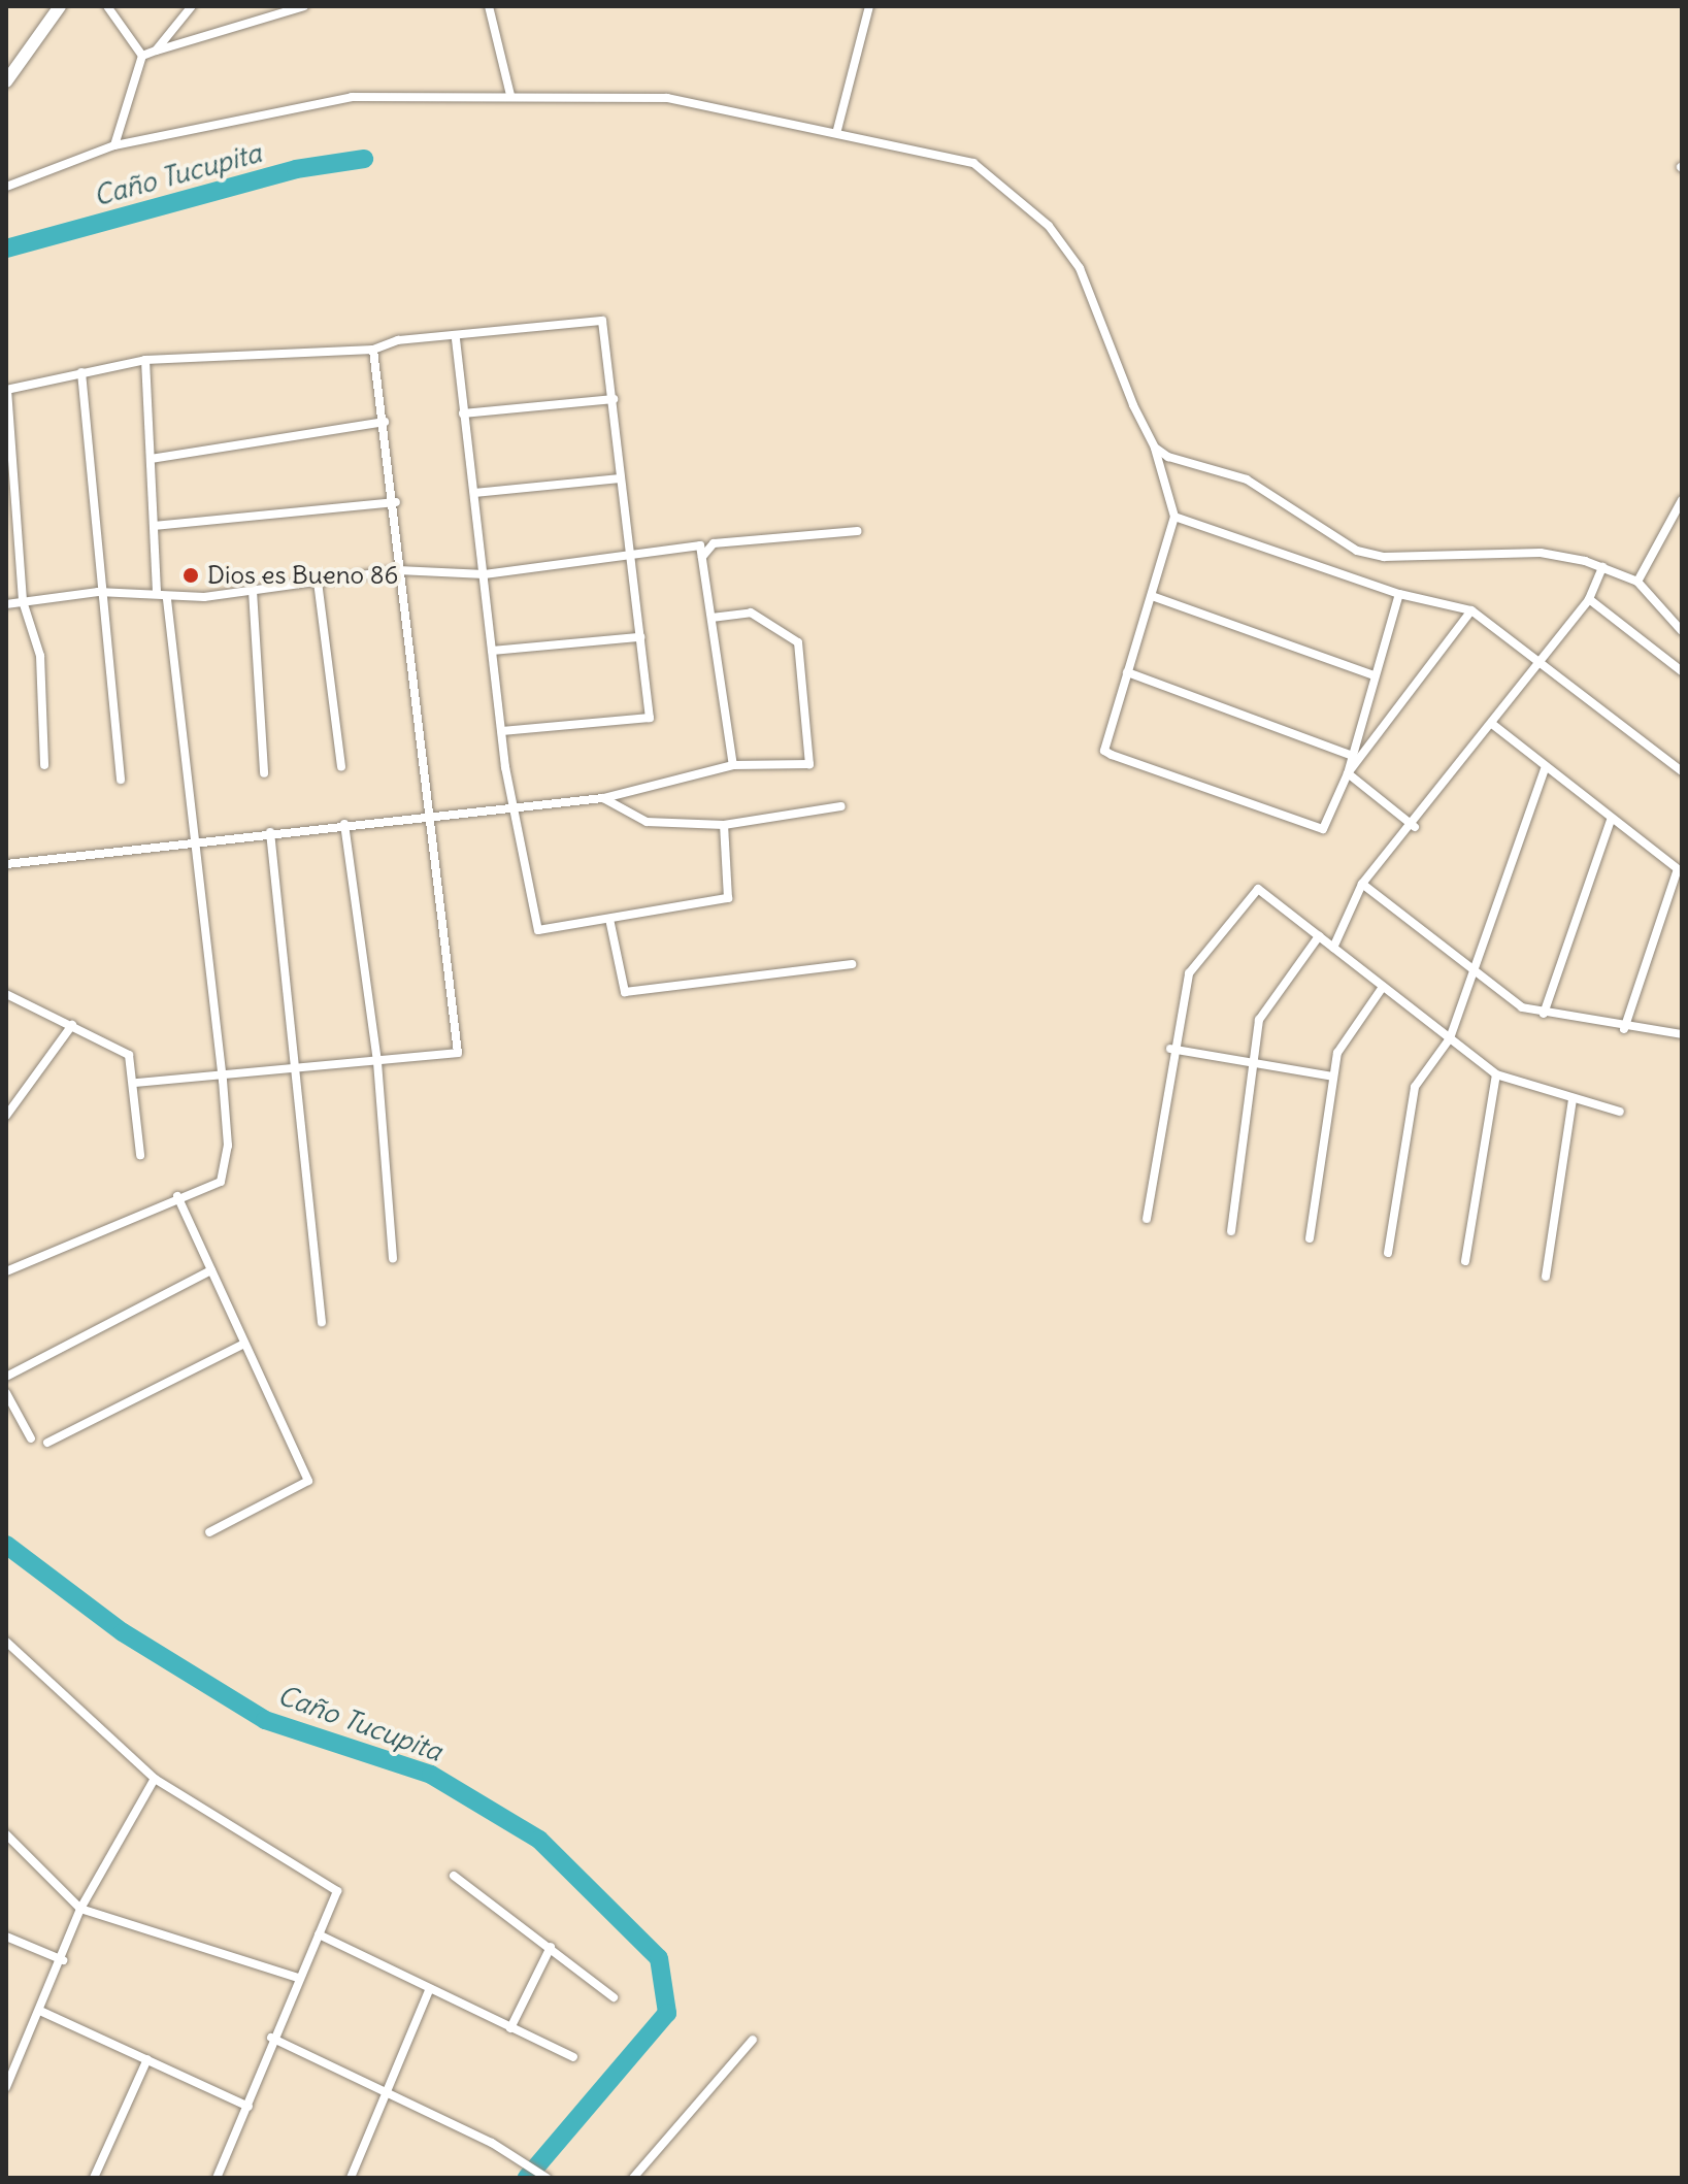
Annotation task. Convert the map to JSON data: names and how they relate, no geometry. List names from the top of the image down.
{
  "water": ["Caño Tucupita"],
  "places": ["Dios es Bueno 86"]
}
